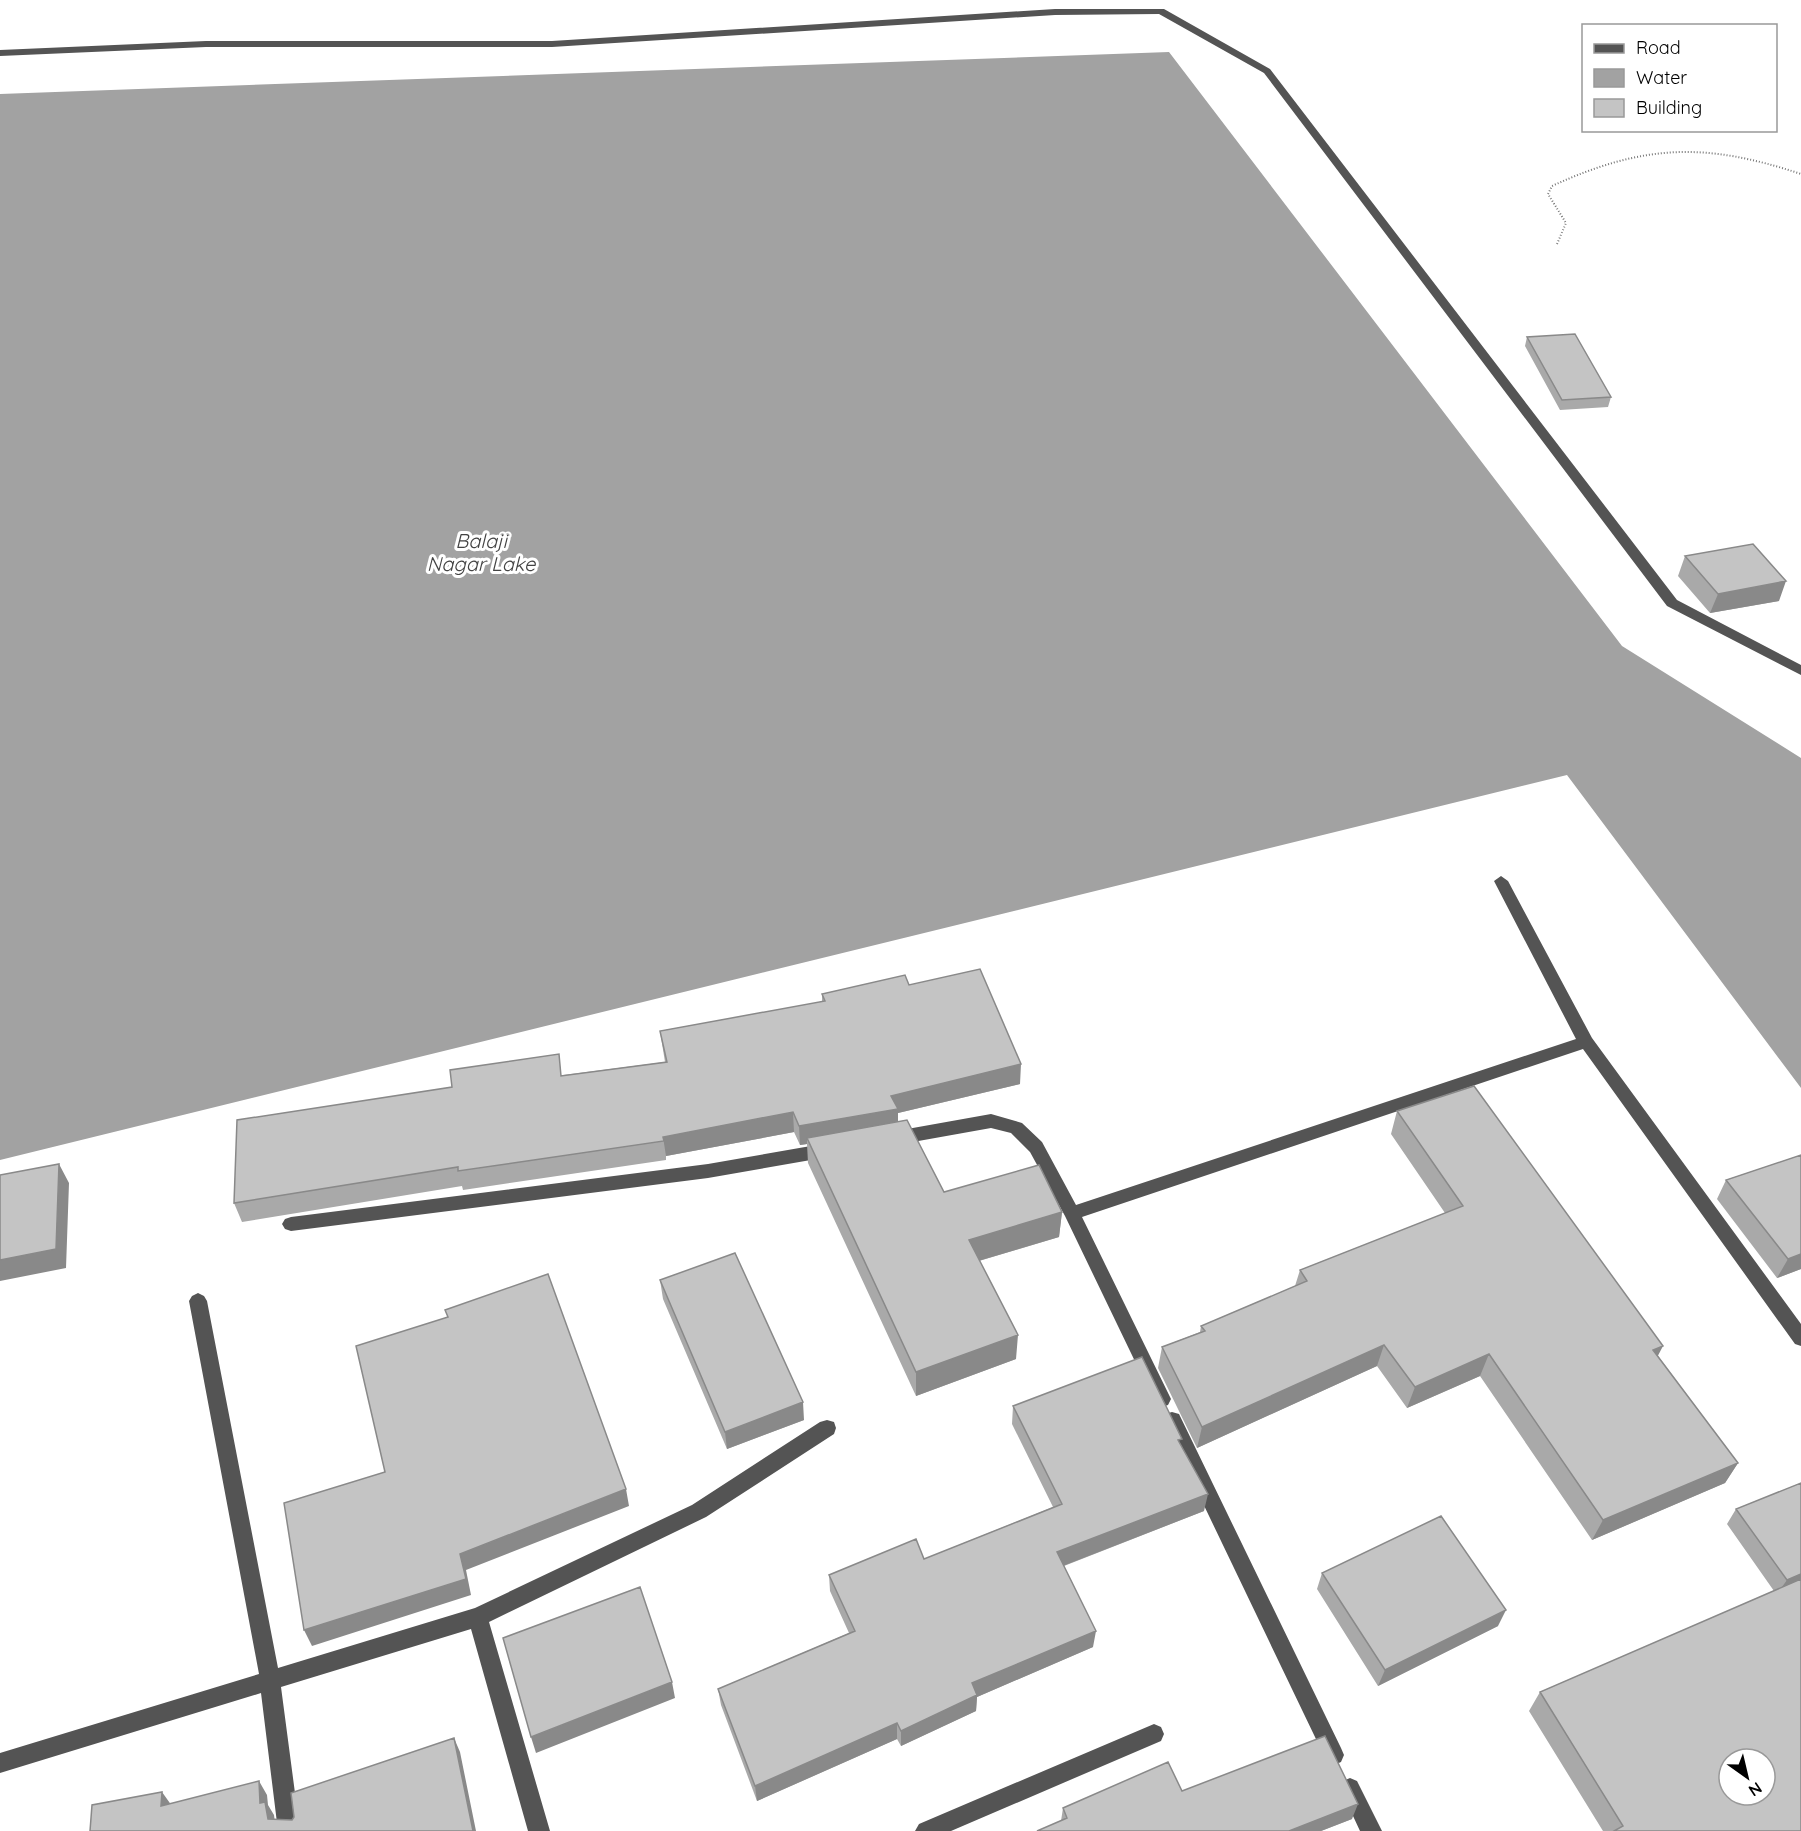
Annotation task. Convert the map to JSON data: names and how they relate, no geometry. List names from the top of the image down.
{
  "water": ["Balaji Nagar Lake"],
  "legend": ["Road", "Water", "Building"],
  "north": "bottom right"
}
